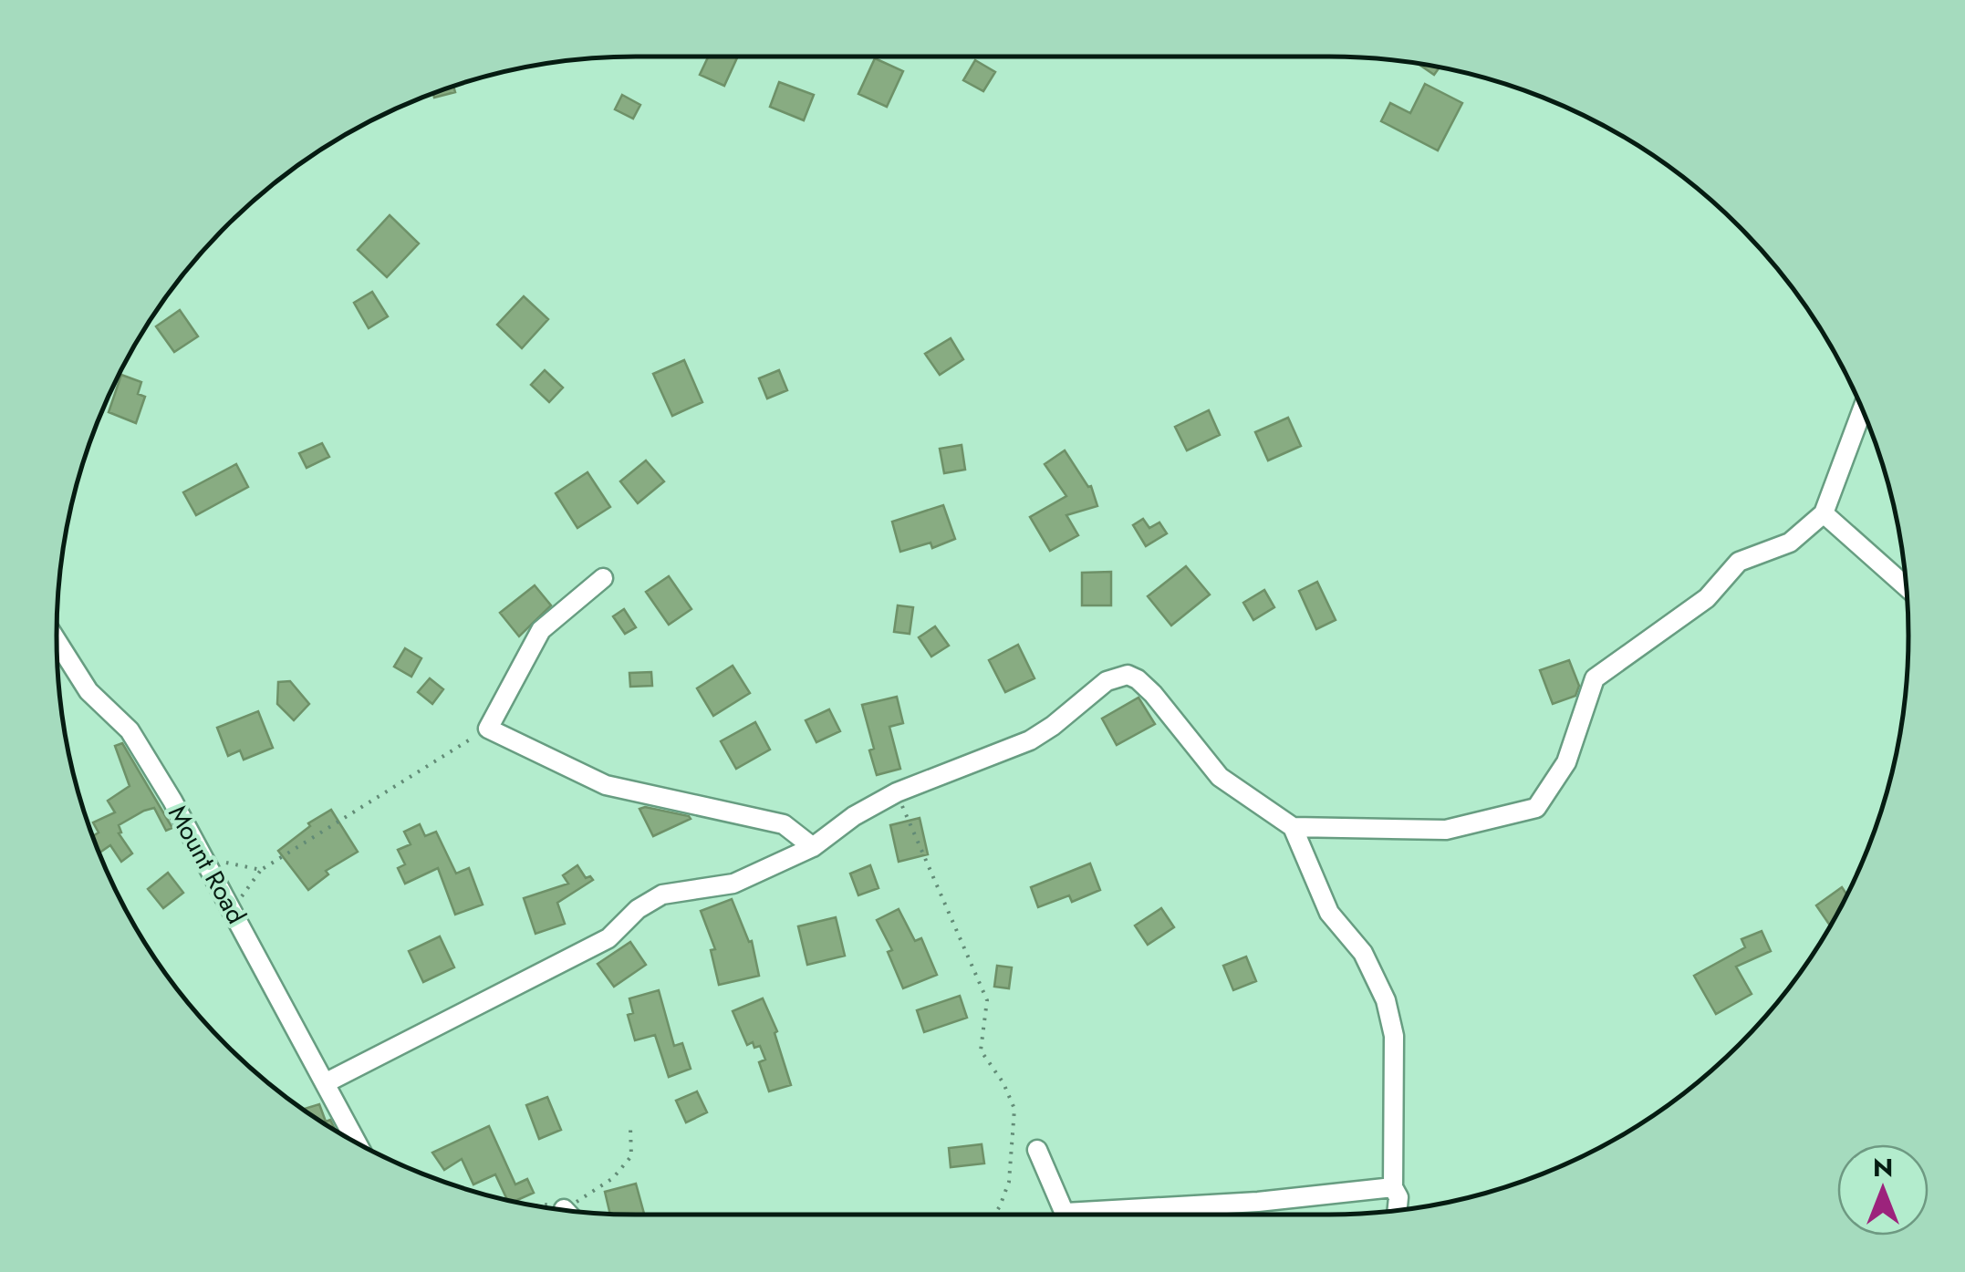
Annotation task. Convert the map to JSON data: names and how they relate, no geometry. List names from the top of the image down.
{
  "streets": {
    "street": ["Mount Road"]
  },
  "north": "top"
}
